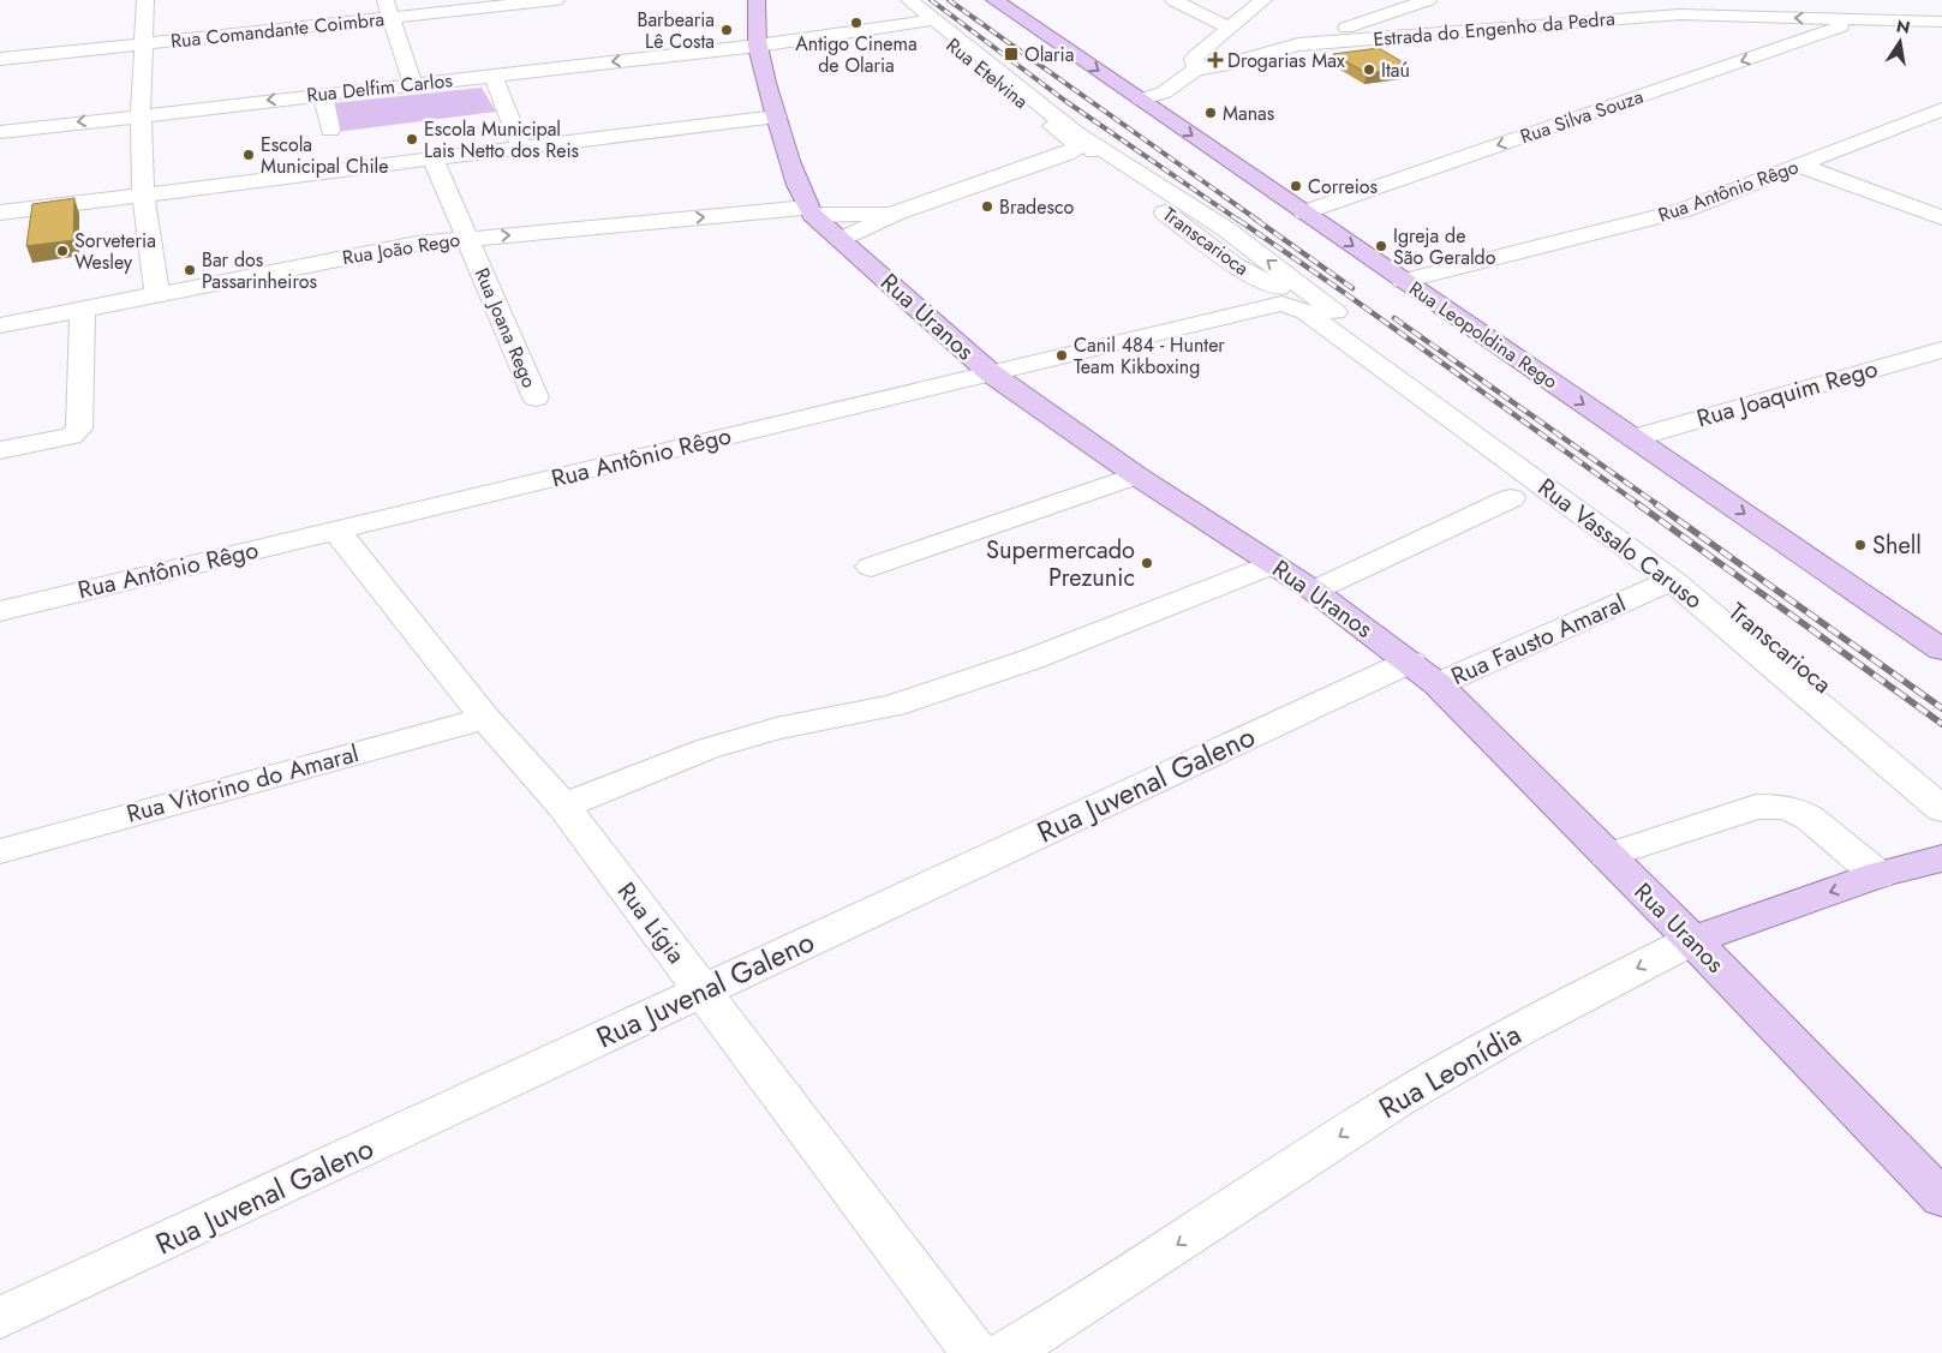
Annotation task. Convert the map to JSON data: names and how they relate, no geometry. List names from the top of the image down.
{
  "streets": {
    "main road": ["Rua Uranos", "Rua Leopoldina Rego", "Rua Leonídia"],
    "street": [
      "Estrada do Engenho da Pedra",
      "Rua Comandante Coimbra",
      "Rua Etelvina",
      "Rua Delfim Carlos",
      "Rua Silva Souza",
      "Rua Antônio Rêgo",
      "Transcarioca",
      "Rua João Rego",
      "Rua Joana Rego",
      "Rua Joaquim Rego",
      "Rua Vassalo Caruso",
      "Rua Fausto Amaral",
      "Rua Vitorino do Amaral",
      "Rua Juvenal Galeno",
      "Rua Lígia"
    ]
  },
  "crossings": [
    ["Estrada do Engenho da Pedra", "Rua Silva Souza"],
    ["Estrada do Engenho da Pedra", "Rua Leopoldina Rego"],
    ["Rua Etelvina", "Rua Delfim Carlos"],
    ["Rua Etelvina", "Transcarioca"],
    ["Rua Delfim Carlos", "Rua Uranos"],
    ["Rua Silva Souza", "Rua Leopoldina Rego"],
    ["Rua Antônio Rêgo", "Rua Uranos"],
    ["Rua Antônio Rêgo", "Rua Leopoldina Rego"],
    ["Rua Antônio Rêgo", "Rua Vassalo Caruso"],
    ["Rua Antônio Rêgo", "Rua Lígia"],
    ["Rua João Rego", "Rua Uranos"],
    ["Rua João Rego", "Rua Joana Rego"],
    ["Rua Uranos", "Rua Fausto Amaral"],
    ["Rua Uranos", "Rua Juvenal Galeno"],
    ["Rua Uranos", "Rua Leonídia"],
    ["Rua Leopoldina Rego", "Rua Joaquim Rego"],
    ["Rua Vassalo Caruso", "Rua Fausto Amaral"],
    ["Rua Fausto Amaral", "Rua Juvenal Galeno"],
    ["Rua Vitorino do Amaral", "Rua Lígia"],
    ["Rua Juvenal Galeno", "Rua Lígia"]
  ],
  "one_way": ["Rua Silva Souza", "Rua Leopoldina Rego", "Rua Leonídia"],
  "places": {
    "other": [
      "Antigo Cinema de Olaria",
      "Barbearia Lê Costa",
      "Itaú",
      "Manas",
      "Escola Municipal Lais Netto dos Reis",
      "Escola Municipal Chile",
      "Correios",
      "Bradesco",
      "Igreja de São Geraldo",
      "Sorveteria Wesley",
      "Bar dos Passarinheiros",
      "Canil 484 - Hunter Team Kikboxing",
      "Shell",
      "Supermercado Prezunic"
    ],
    "transit": ["Olaria"],
    "health": ["Drogarias Max"]
  },
  "north": "top"
}
